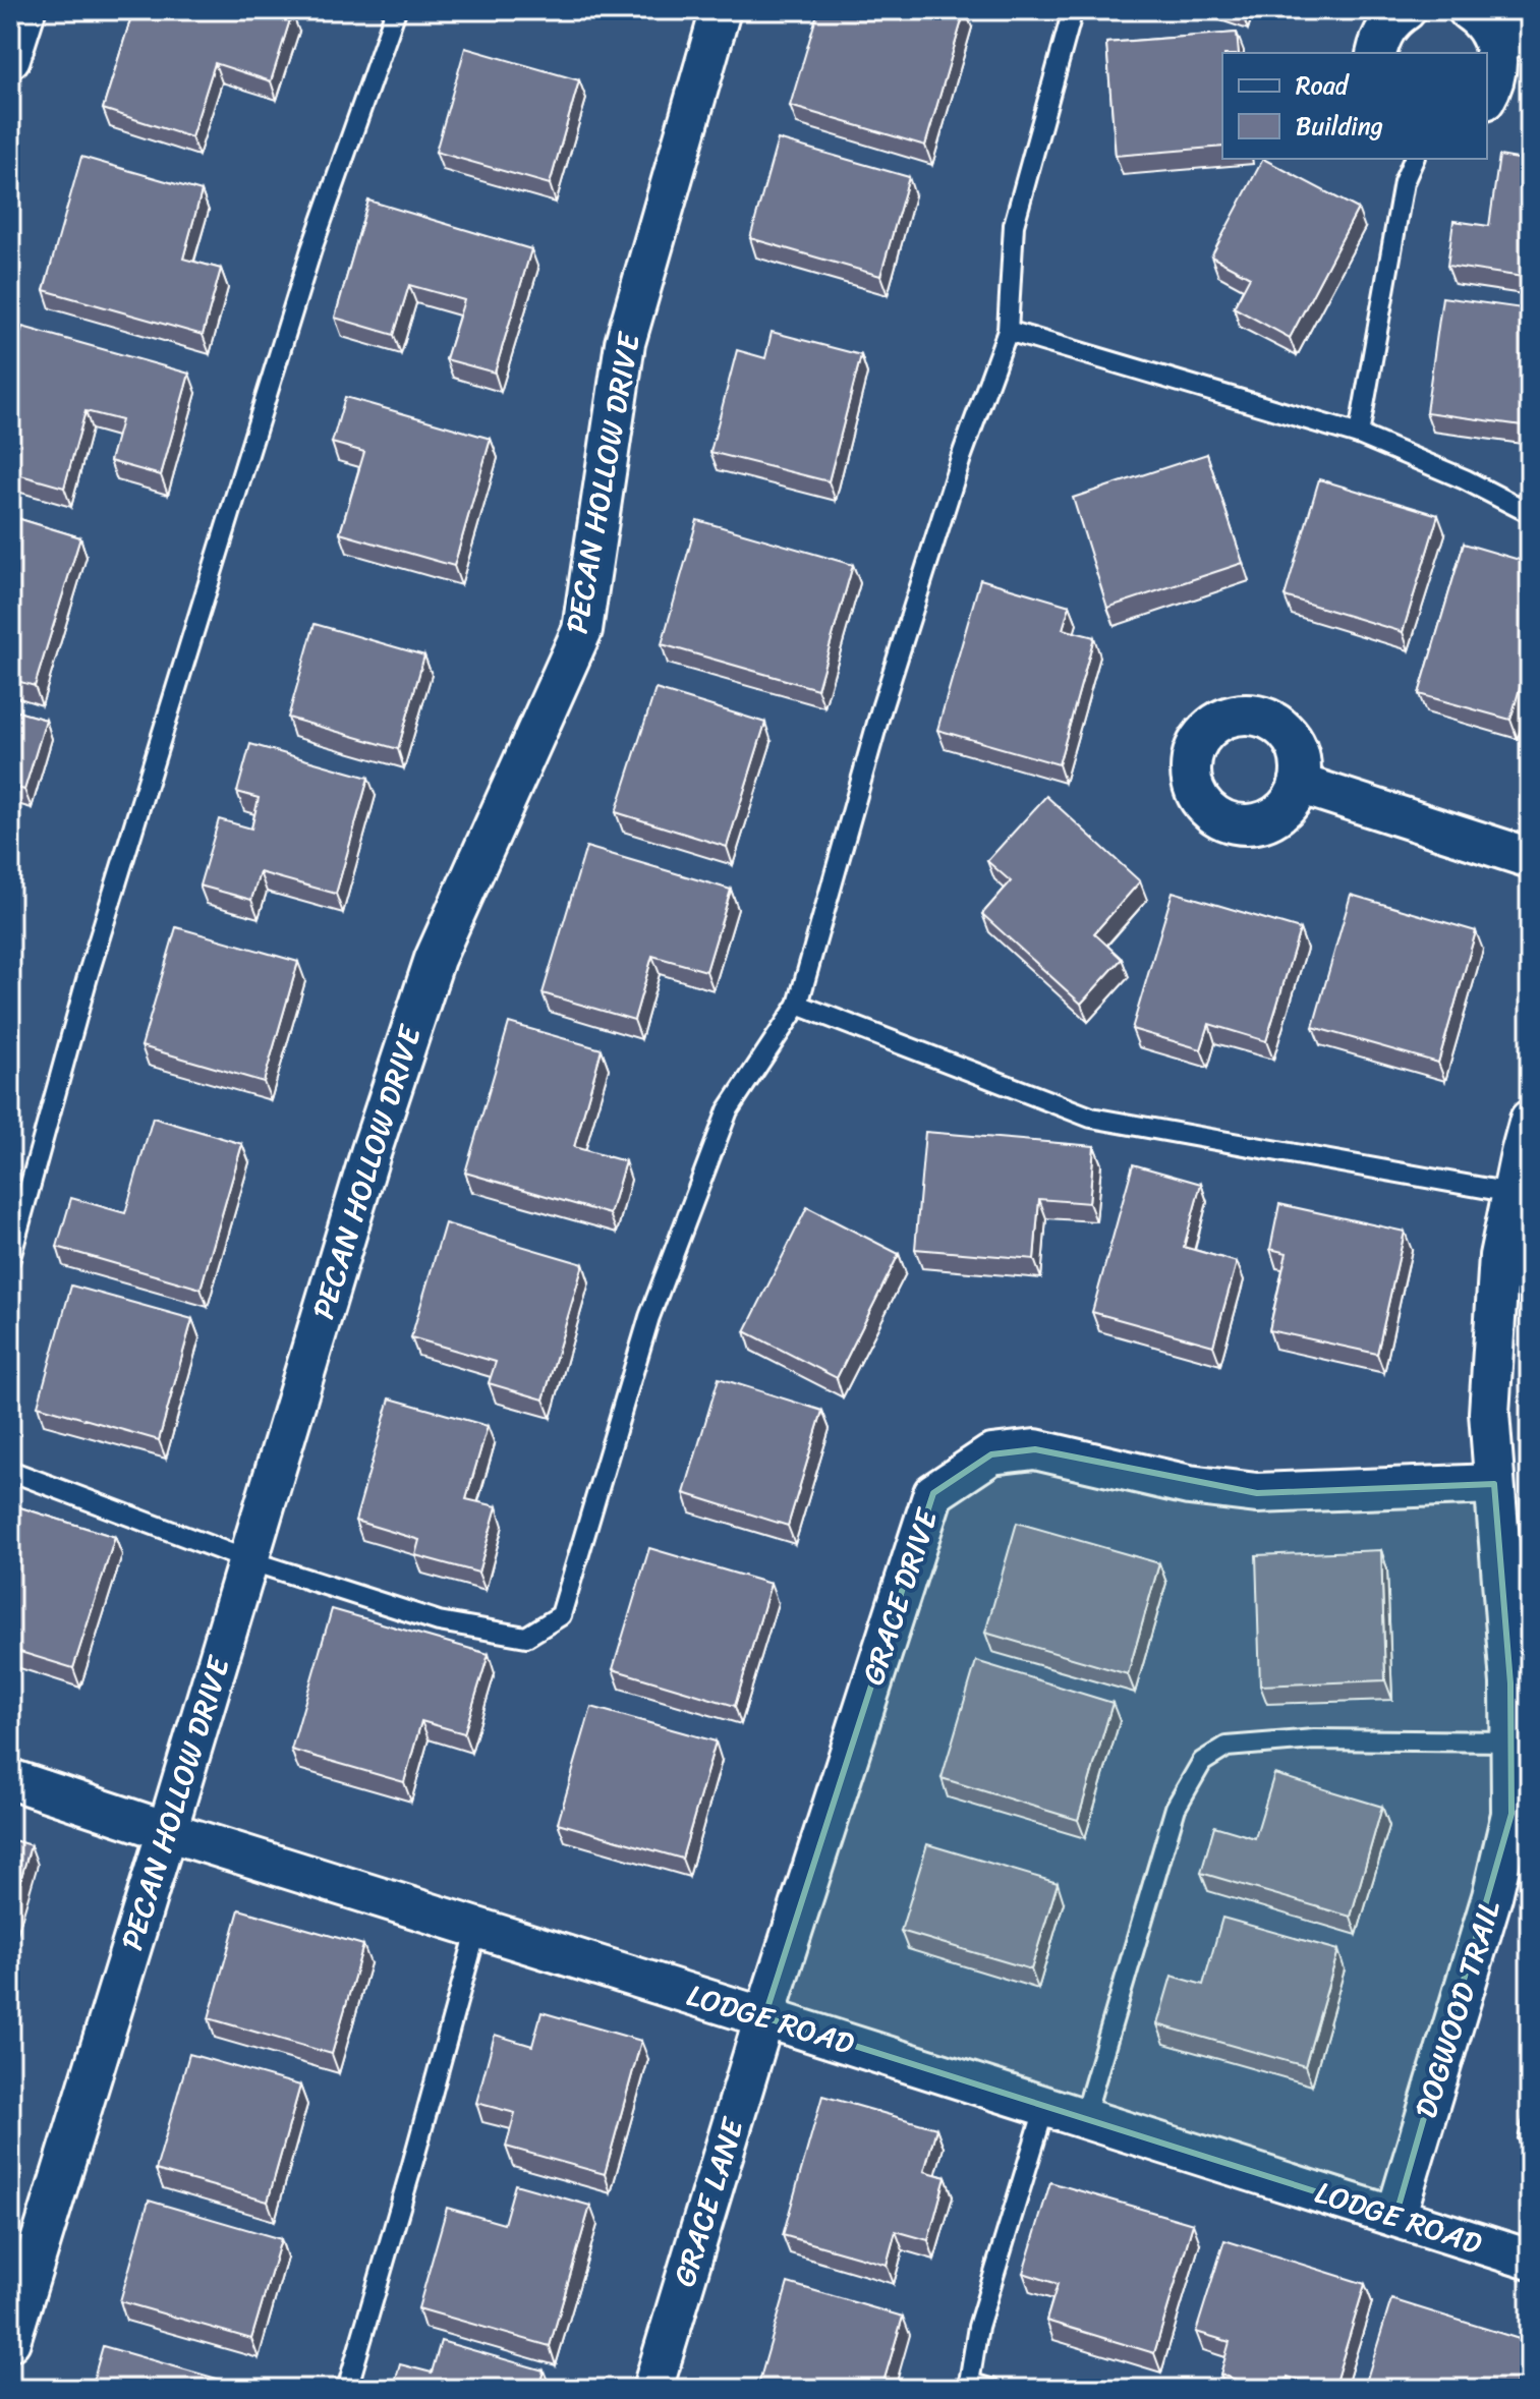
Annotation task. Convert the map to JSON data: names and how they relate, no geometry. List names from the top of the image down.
{
  "streets": {
    "street": [
      "PECAN HOLLOW DRIVE",
      "GRACE DRIVE",
      "DOGWOOD TRAIL",
      "LODGE ROAD",
      "GRACE LANE"
    ]
  },
  "crossings": [
    ["PECAN HOLLOW DRIVE", "LODGE ROAD"],
    ["GRACE DRIVE", "DOGWOOD TRAIL"],
    ["GRACE DRIVE", "LODGE ROAD"],
    ["GRACE DRIVE", "GRACE LANE"],
    ["DOGWOOD TRAIL", "LODGE ROAD"],
    ["LODGE ROAD", "GRACE LANE"]
  ],
  "legend": ["Road", "Building"]
}
